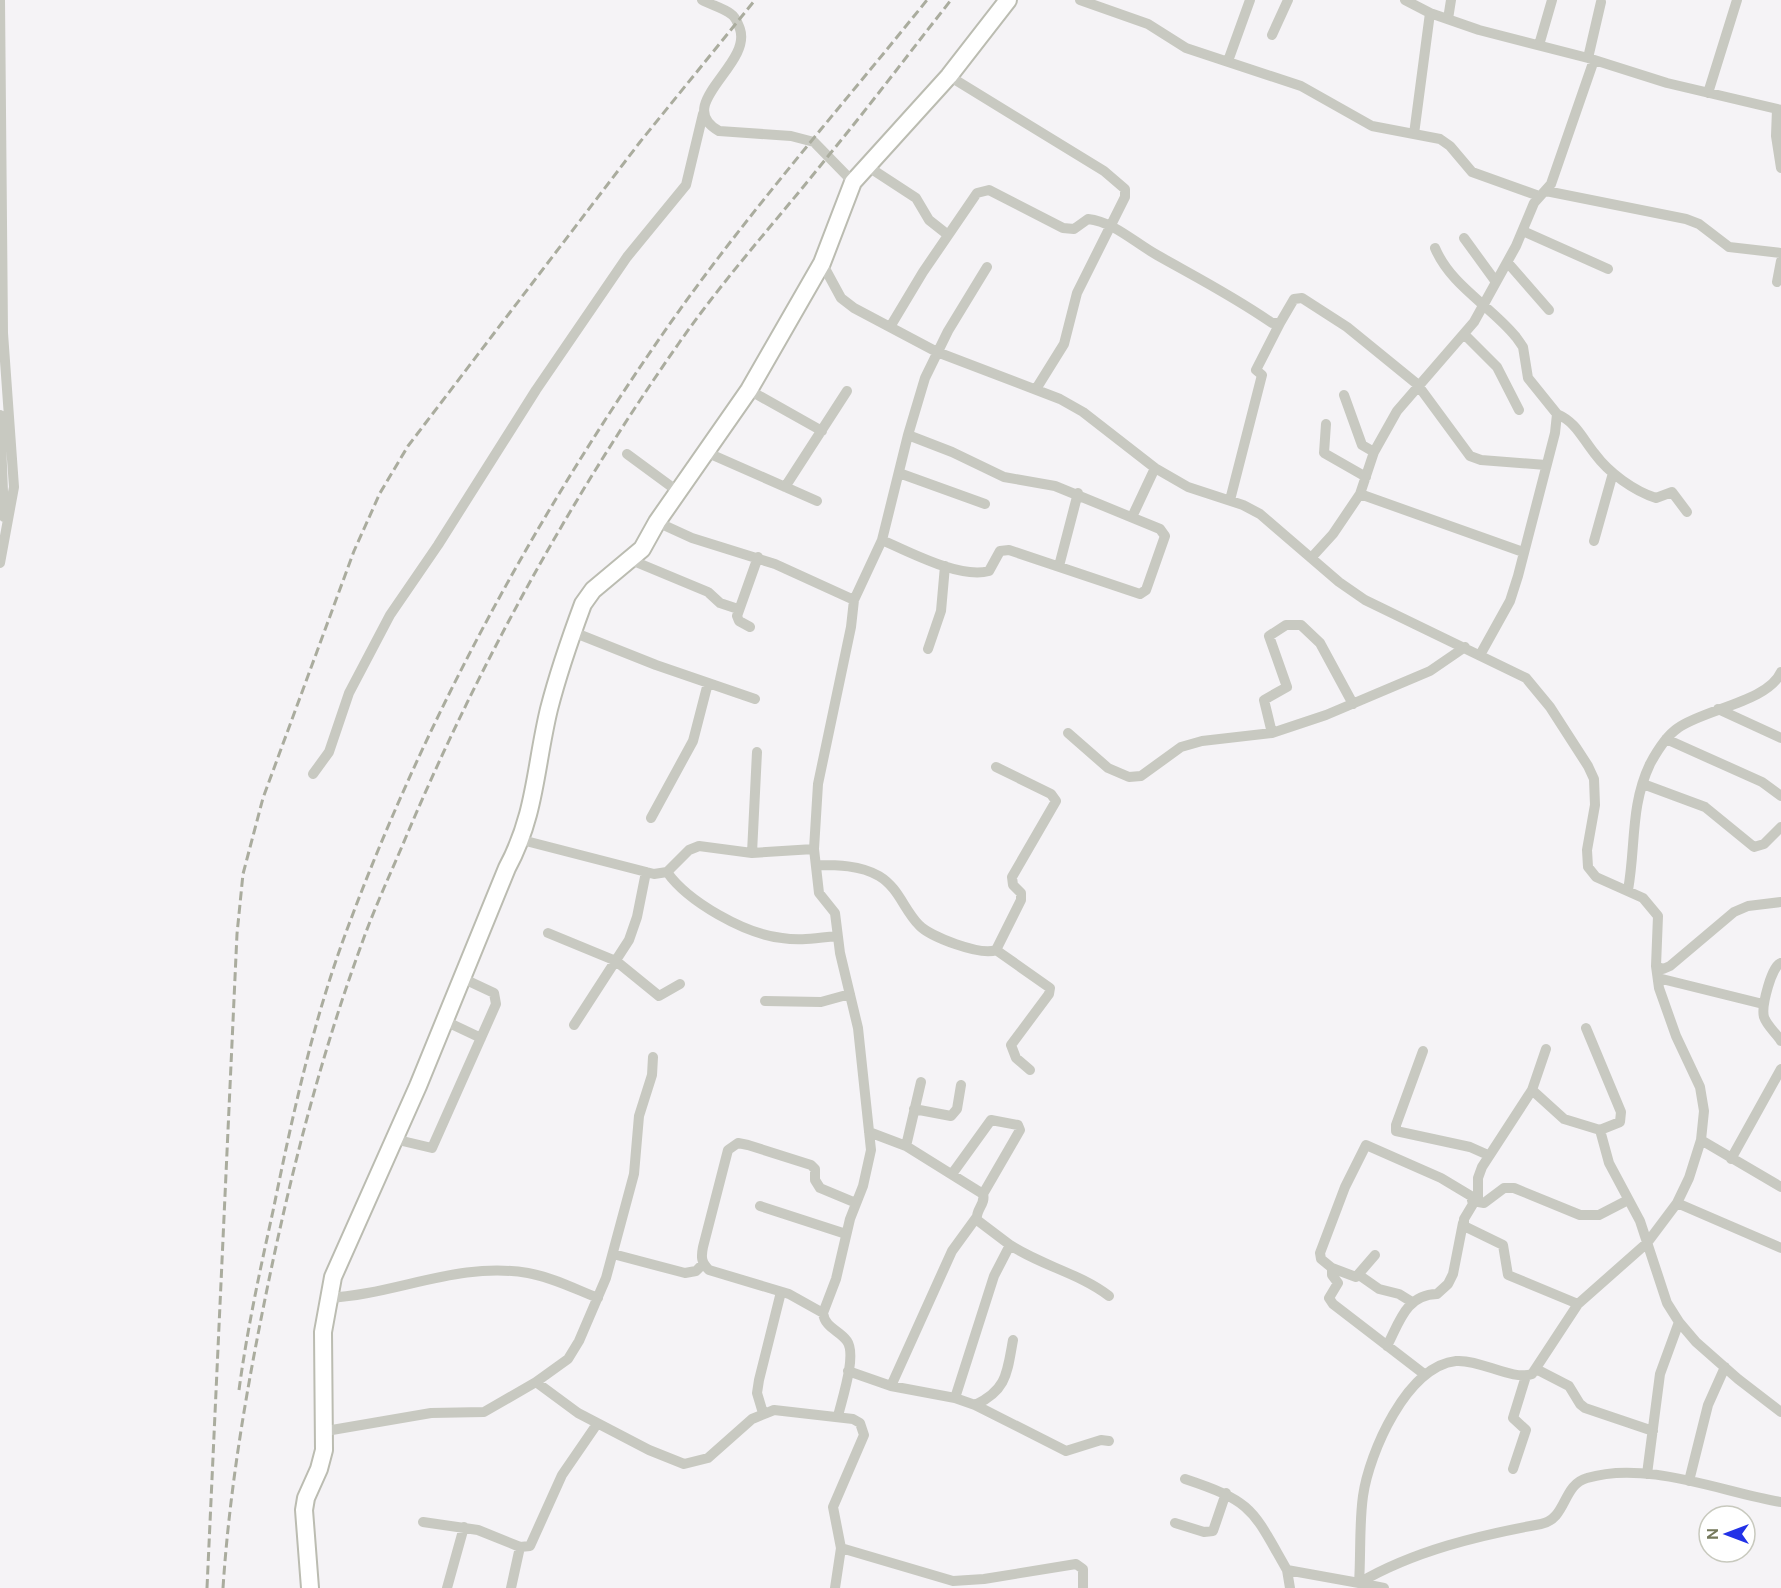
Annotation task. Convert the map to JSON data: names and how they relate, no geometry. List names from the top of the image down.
{
  "north": "left"
}
